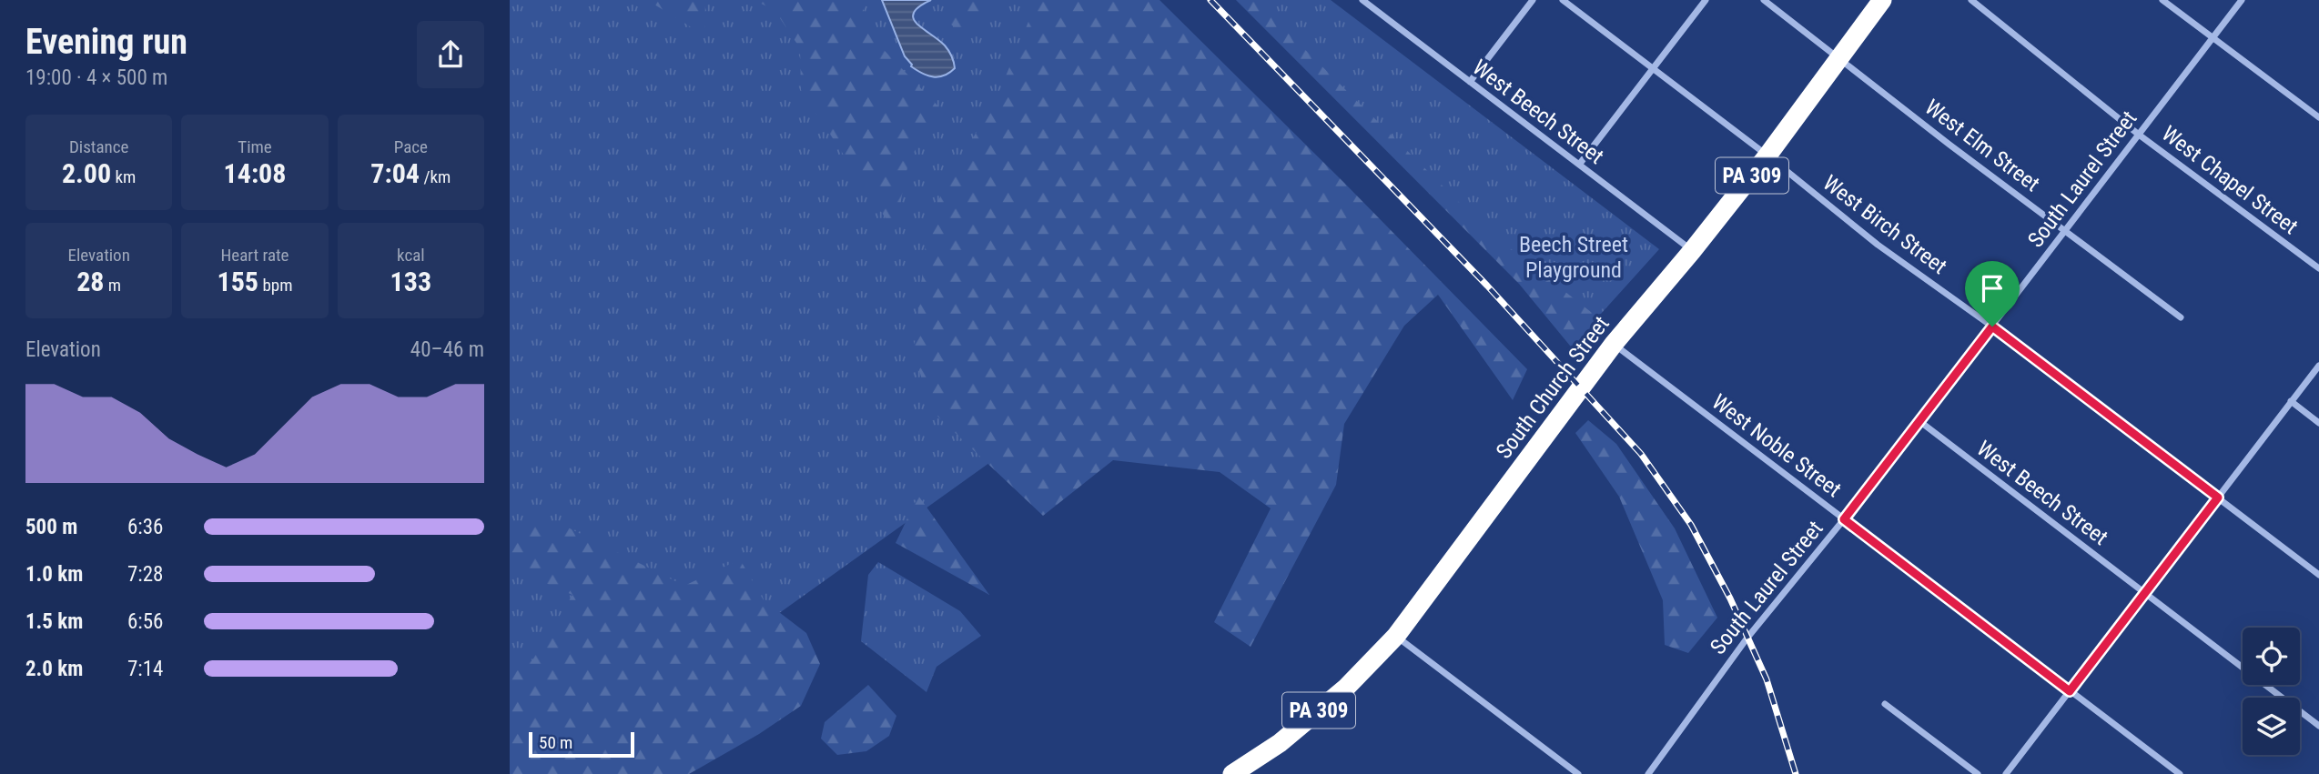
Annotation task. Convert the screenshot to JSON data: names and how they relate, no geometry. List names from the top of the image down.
{
  "streets": {
    "highway": ["PA 309", "South Church Street"],
    "street": [
      "West Beech Street",
      "West Elm Street",
      "South Laurel Street",
      "West Chapel Street",
      "West Birch Street",
      "West Noble Street"
    ]
  },
  "crossings": [
    ["West Beech Street", "South Laurel Street"],
    ["West Beech Street", "South Church Street"],
    ["West Elm Street", "South Laurel Street"],
    ["West Elm Street", "South Church Street"],
    ["South Laurel Street", "West Chapel Street"],
    ["South Laurel Street", "West Birch Street"],
    ["South Laurel Street", "West Noble Street"],
    ["West Birch Street", "South Church Street"],
    ["South Church Street", "West Noble Street"]
  ],
  "parks": ["Beech Street Playground"],
  "scale_bar": "50 m",
  "page": {
    "heading": ["Evening run", "19:00 · 4 × 500 m"],
    "stats": [
      ["Distance", "2.00 km"],
      ["Time", "14:08"],
      ["Pace", "7:04 /km"],
      ["Elevation", "28 m"],
      ["Heart rate", "155 bpm"],
      ["kcal", "133"]
    ],
    "chart": ["Elevation", "40–46 m"],
    "list": [
      {
        "name": "500 m",
        "note": "6:36"
      },
      {
        "name": "1.0 km",
        "note": "7:28"
      },
      {
        "name": "1.5 km",
        "note": "6:56"
      },
      {
        "name": "2.0 km",
        "note": "7:14"
      }
    ],
    "scale": "50 m"
  }
}
